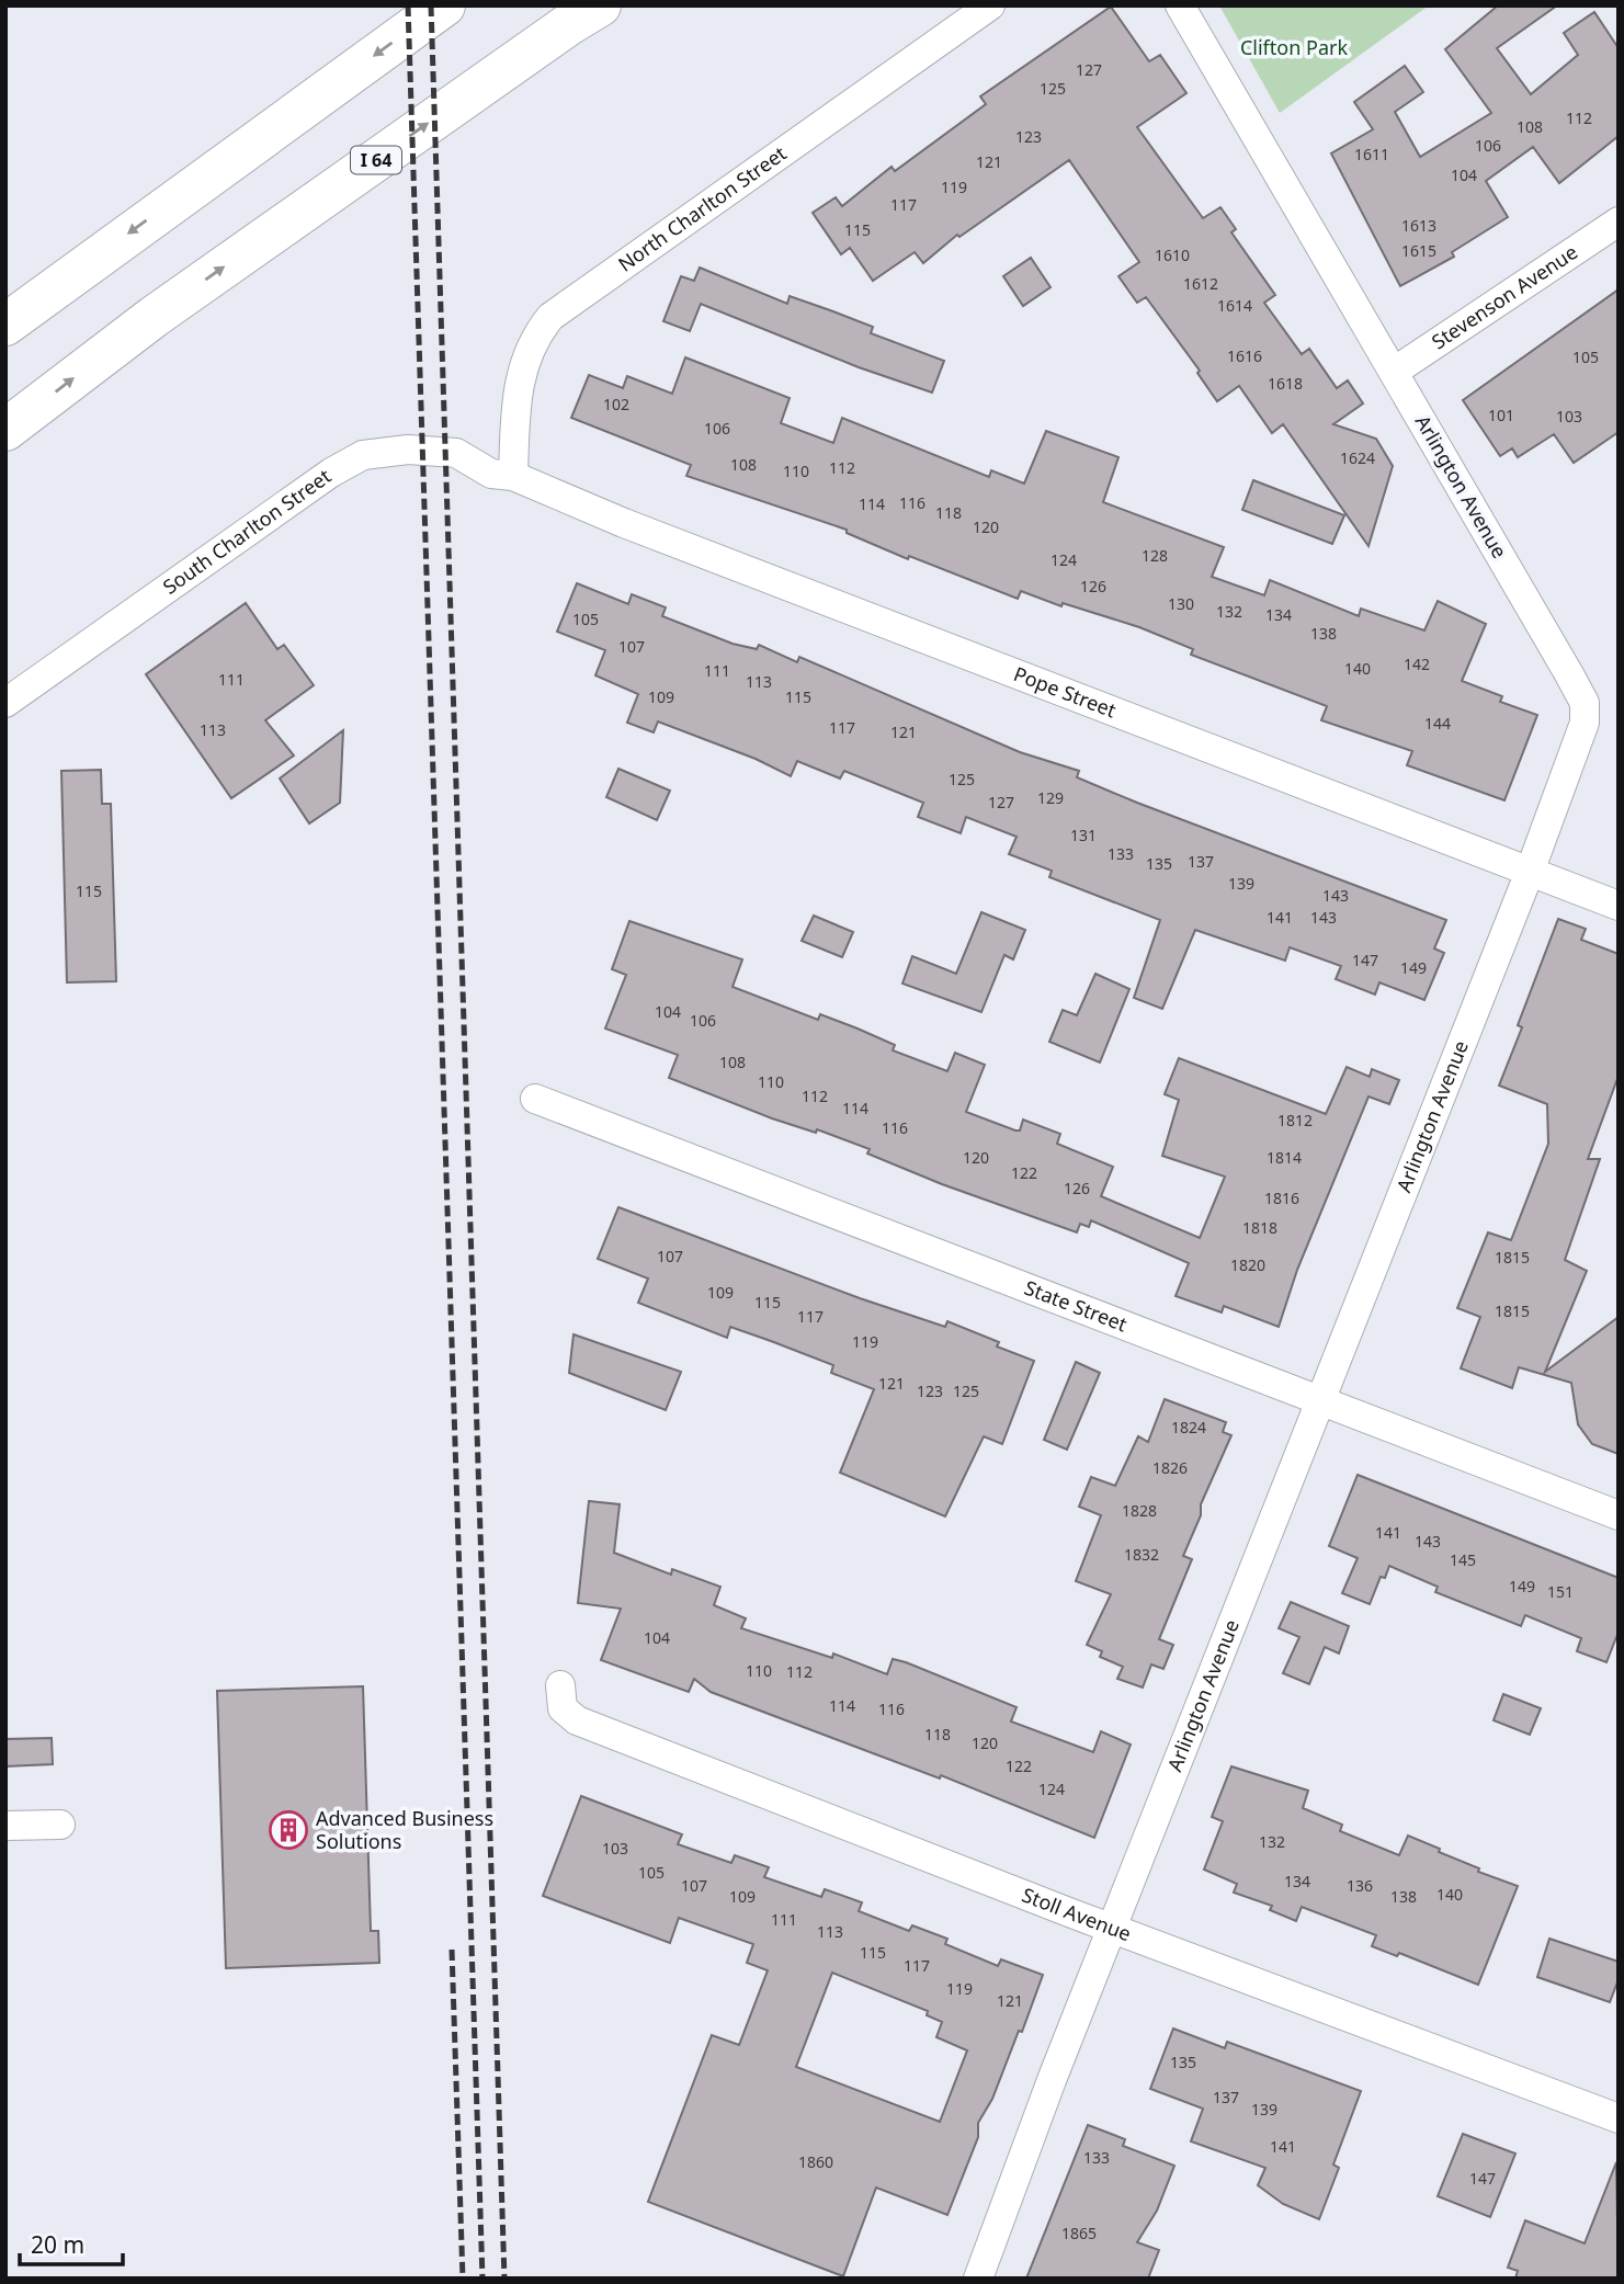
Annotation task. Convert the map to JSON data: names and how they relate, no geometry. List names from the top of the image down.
{
  "streets": {
    "highway": ["I 64"],
    "street": [
      "North Charlton Street",
      "Stevenson Avenue",
      "Arlington Avenue",
      "South Charlton Street",
      "Pope Street",
      "State Street",
      "Stoll Avenue"
    ]
  },
  "crossings": [
    ["North Charlton Street", "South Charlton Street"],
    ["North Charlton Street", "Pope Street"],
    ["Stevenson Avenue", "Arlington Avenue"],
    ["Arlington Avenue", "Pope Street"],
    ["Arlington Avenue", "State Street"],
    ["Arlington Avenue", "Stoll Avenue"],
    ["South Charlton Street", "Pope Street"]
  ],
  "parks": ["Clifton Park"],
  "places": {
    "building": ["Advanced Business Solutions"]
  },
  "house_numbers": [
    "127",
    "125",
    "112",
    "108",
    "123",
    "106",
    "1611",
    "121",
    "104",
    "119",
    "117",
    "1613",
    "115",
    "1615",
    "1610",
    "1612",
    "1614",
    "1616",
    "105",
    "1618",
    "102",
    "101",
    "103",
    "106",
    "1624",
    "108",
    "112",
    "110",
    "116",
    "114",
    "118",
    "120",
    "128",
    "124",
    "126",
    "130",
    "132",
    "134",
    "105",
    "138",
    "107",
    "142",
    "140",
    "111",
    "111",
    "113",
    "109",
    "115",
    "144",
    "117",
    "113",
    "121",
    "125",
    "129",
    "127",
    "131",
    "133",
    "137",
    "135",
    "139",
    "115",
    "143",
    "141",
    "143",
    "147",
    "149",
    "104",
    "106",
    "108",
    "110",
    "112",
    "114",
    "1812",
    "116",
    "120",
    "1814",
    "122",
    "126",
    "1816",
    "1818",
    "107",
    "1815",
    "1820",
    "109",
    "115",
    "1815",
    "117",
    "119",
    "121",
    "123",
    "125",
    "1824",
    "1826",
    "1828",
    "141",
    "143",
    "1832",
    "145",
    "149",
    "151",
    "104",
    "110",
    "112",
    "114",
    "116",
    "118",
    "120",
    "122",
    "124",
    "132",
    "103",
    "105",
    "134",
    "107",
    "136",
    "140",
    "109",
    "138",
    "111",
    "113",
    "115",
    "117",
    "119",
    "121",
    "135",
    "137",
    "139",
    "141",
    "133",
    "1860",
    "147",
    "1865"
  ],
  "scale_bar": "20 m"
}
